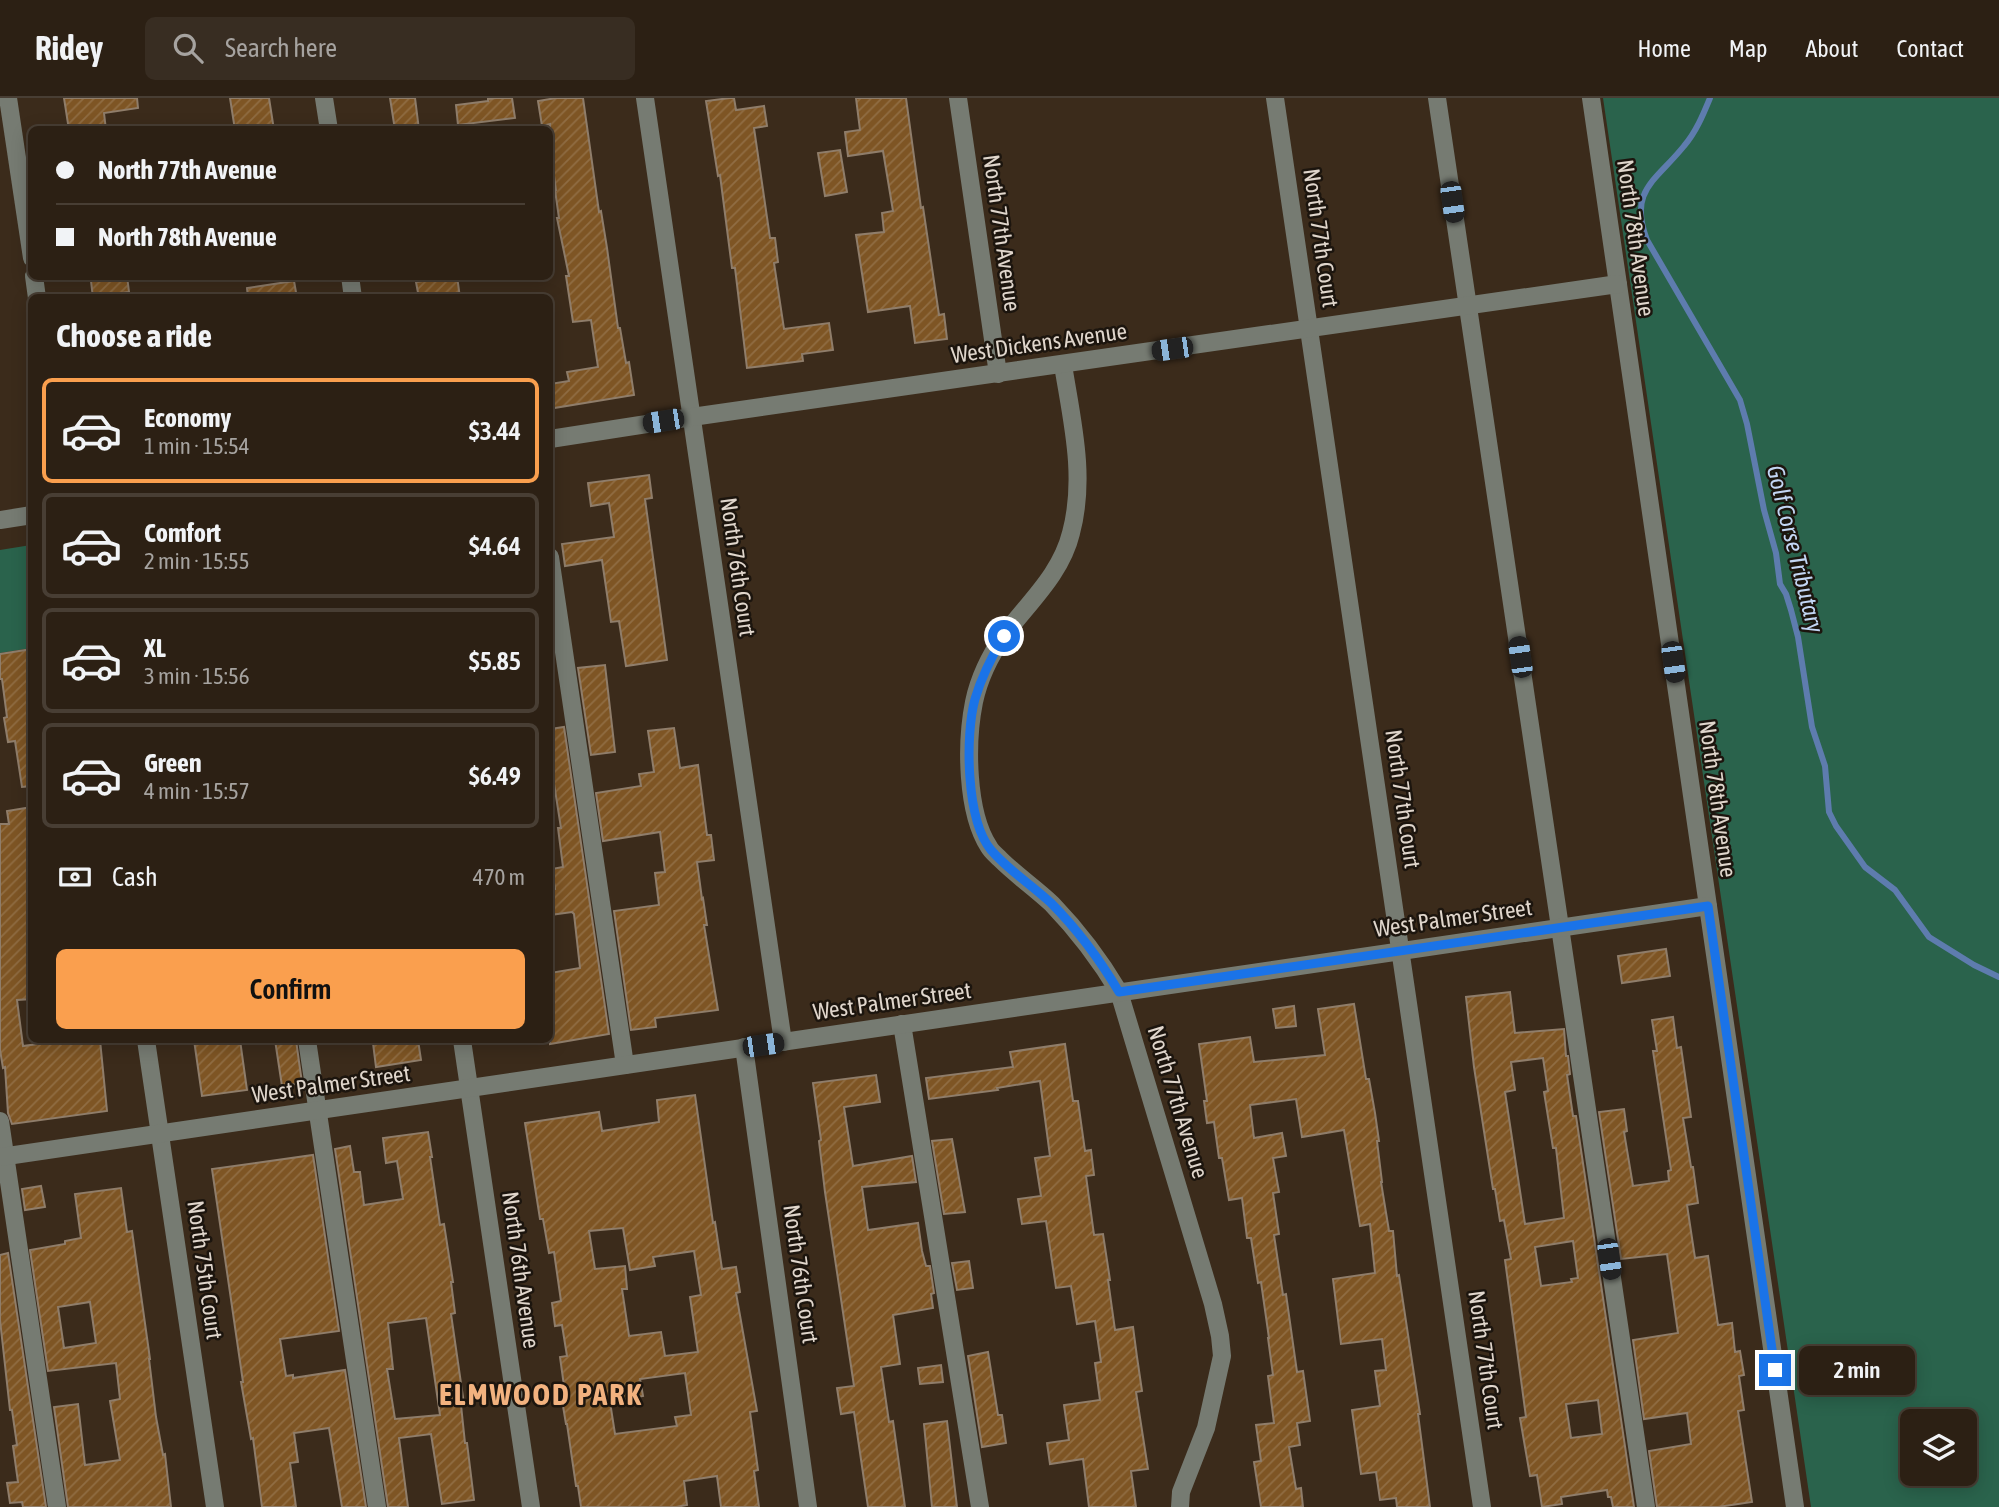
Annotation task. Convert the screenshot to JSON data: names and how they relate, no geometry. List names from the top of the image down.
{
  "streets": {
    "street": [
      "North 77th Avenue",
      "North 77th Court",
      "North 78th Avenue",
      "West Dickens Avenue",
      "North 76th Court",
      "West Palmer Street",
      "North 75th Court",
      "North 76th Avenue"
    ]
  },
  "crossings": [
    ["North 77th Avenue", "West Dickens Avenue"],
    ["North 77th Avenue", "West Palmer Street"],
    ["North 77th Court", "West Dickens Avenue"],
    ["North 77th Court", "West Palmer Street"],
    ["North 78th Avenue", "West Dickens Avenue"],
    ["North 78th Avenue", "West Palmer Street"],
    ["West Dickens Avenue", "North 76th Court"],
    ["North 76th Court", "West Palmer Street"],
    ["West Palmer Street", "North 75th Court"],
    ["West Palmer Street", "North 76th Avenue"]
  ],
  "districts": ["ELMWOOD PARK"],
  "water": ["Golf Corse Tributary"],
  "page": {
    "header": "Ridey",
    "search": "Search here",
    "nav": [
      "Home",
      "Map",
      "About",
      "Contact"
    ],
    "banner": ["North 77th Avenue", "North 78th Avenue"],
    "heading": "Choose a ride",
    "list": [
      {
        "name": "Economy",
        "note": "1 min · 15:54",
        "value": "$3.44"
      },
      {
        "name": "Comfort",
        "note": "2 min · 15:55",
        "value": "$4.64"
      },
      {
        "name": "XL",
        "note": "3 min · 15:56",
        "value": "$5.85"
      },
      {
        "name": "Green",
        "note": "4 min · 15:57",
        "value": "$6.49"
      }
    ],
    "pay": ["Cash", "470 m"],
    "buttons": "Confirm",
    "bubble": "2 min"
  }
}
